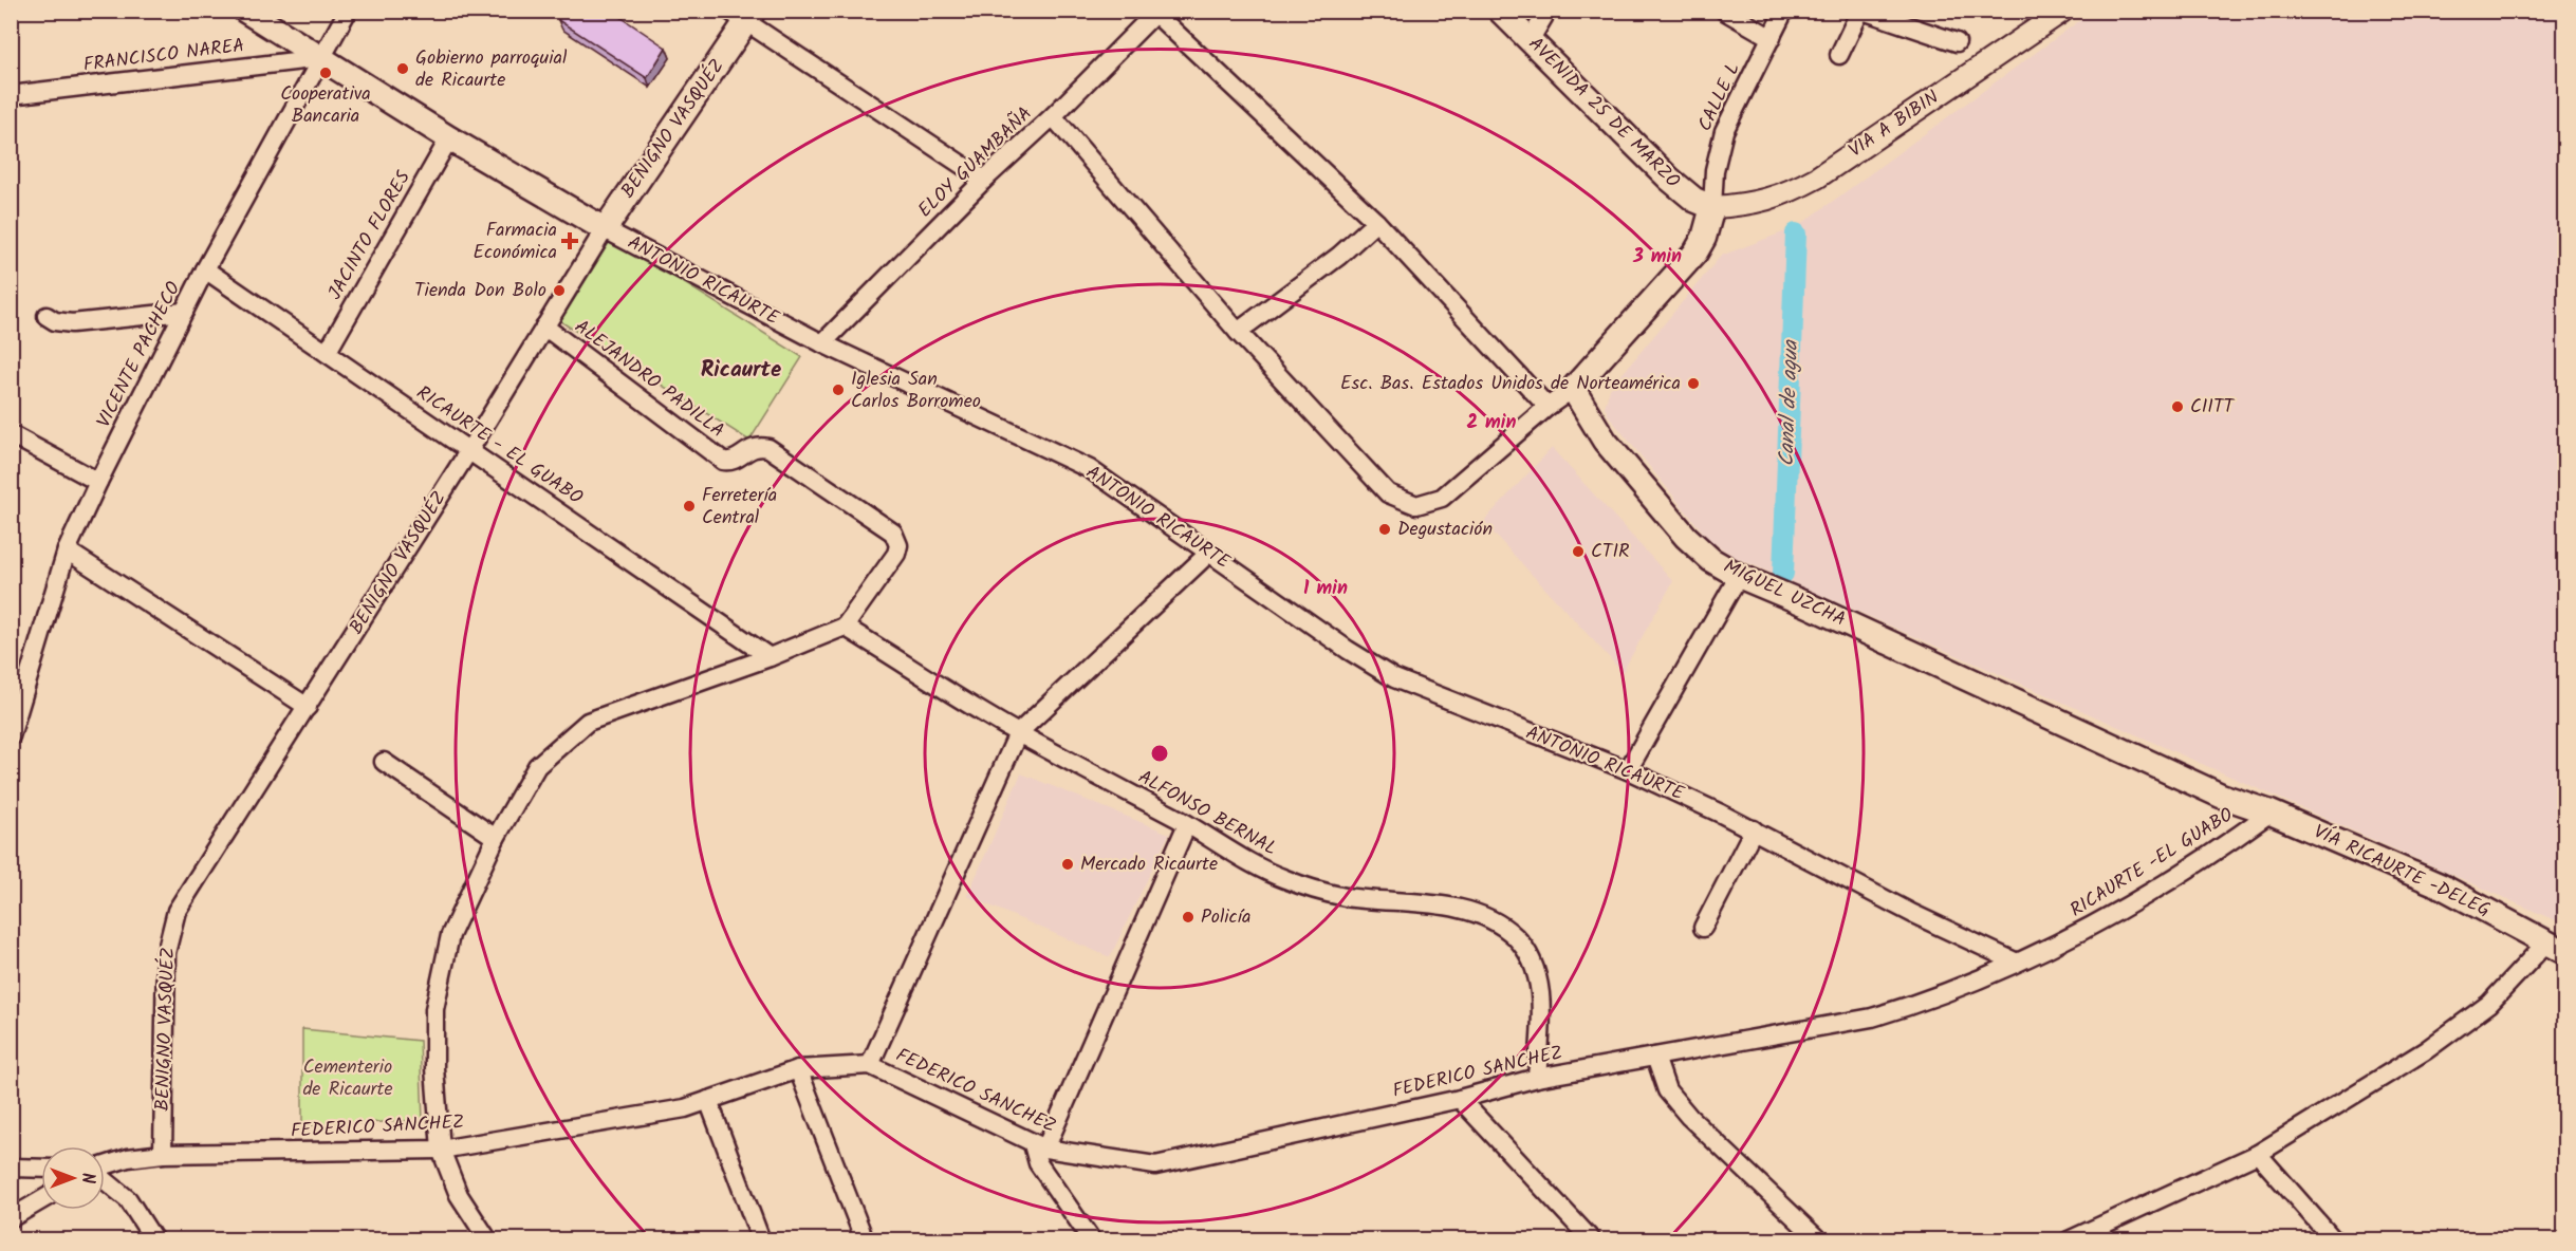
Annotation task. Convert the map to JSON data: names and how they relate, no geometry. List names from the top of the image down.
{
  "streets": {
    "main road": [
      "AVENIDA 25 DE MARZO",
      "BENIGNO VASQUÉZ",
      "ANTONIO RICAURTE",
      "MIGUEL UZCHA",
      "VÍA RICAURTE -DELEG"
    ],
    "street": [
      "FRANCISCO NAREA",
      "CALLE L",
      "VIA A BIBIN",
      "ELOY GUAMBAÑA",
      "JACINTO FLORES",
      "VICENTE PACHECO",
      "ALEJANDRO PADILLA",
      "RICAURTE - EL GUABO",
      "ALFONSO BERNAL",
      "RICAURTE -EL GUABO",
      "FEDERICO SANCHEZ"
    ]
  },
  "crossings": [
    ["FRANCISCO NAREA", "ANTONIO RICAURTE"],
    ["FRANCISCO NAREA", "VICENTE PACHECO"],
    ["CALLE L", "AVENIDA 25 DE MARZO"],
    ["CALLE L", "VIA A BIBIN"],
    ["AVENIDA 25 DE MARZO", "VIA A BIBIN"],
    ["BENIGNO VASQUÉZ", "ANTONIO RICAURTE"],
    ["BENIGNO VASQUÉZ", "ALEJANDRO PADILLA"],
    ["BENIGNO VASQUÉZ", "RICAURTE - EL GUABO"],
    ["BENIGNO VASQUÉZ", "FEDERICO SANCHEZ"],
    ["ELOY GUAMBAÑA", "ANTONIO RICAURTE"],
    ["JACINTO FLORES", "ANTONIO RICAURTE"],
    ["JACINTO FLORES", "RICAURTE - EL GUABO"],
    ["ANTONIO RICAURTE", "VICENTE PACHECO"],
    ["ANTONIO RICAURTE", "FEDERICO SANCHEZ"],
    ["VICENTE PACHECO", "RICAURTE - EL GUABO"],
    ["ALEJANDRO PADILLA", "ALFONSO BERNAL"],
    ["MIGUEL UZCHA", "RICAURTE -EL GUABO"],
    ["MIGUEL UZCHA", "VÍA RICAURTE -DELEG"],
    ["ALFONSO BERNAL", "FEDERICO SANCHEZ"],
    ["RICAURTE -EL GUABO", "VÍA RICAURTE -DELEG"],
    ["RICAURTE -EL GUABO", "FEDERICO SANCHEZ"]
  ],
  "districts": ["Ricaurte"],
  "water": ["Canal de agua"],
  "parks": ["Cementerio de Ricaurte"],
  "places": {
    "other": [
      "Gobierno parroquial de Ricaurte",
      "Cooperativa Bancaria",
      "Tienda Don Bolo",
      "Esc. Bas. Estados Unidos de Norteamérica",
      "Iglesia San Carlos Borromeo",
      "CIITT",
      "Ferretería Central",
      "Degustación",
      "CTIR",
      "Mercado Ricaurte",
      "Policía"
    ],
    "health": ["Farmacia Económica"]
  },
  "north": "right",
  "rings": ["3 min", "2 min", "1 min"]
}
